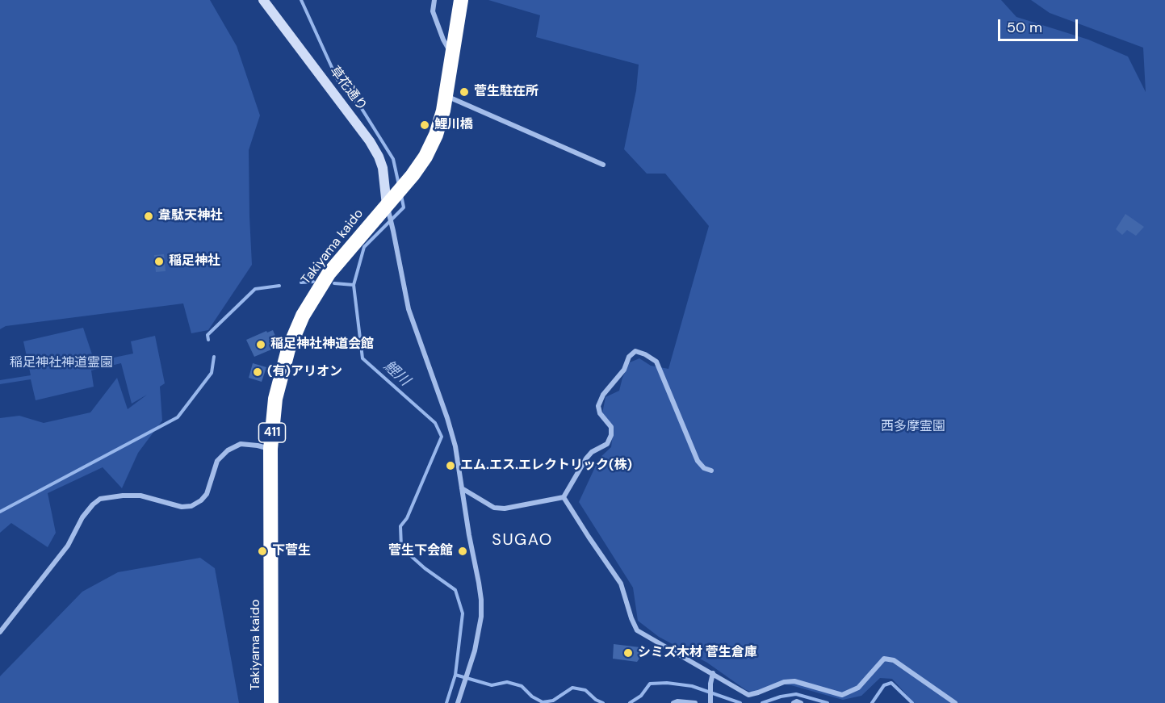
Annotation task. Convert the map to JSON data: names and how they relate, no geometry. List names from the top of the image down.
{
  "streets": {
    "highway": ["Takiyama kaido", "411"],
    "street": ["草花通り"]
  },
  "crossings": [
    ["草花通り", "Takiyama kaido"]
  ],
  "districts": ["SUGAO"],
  "water": ["鯉川"],
  "parks": ["稲足神社神道霊園", "西多摩霊園"],
  "places": [
    "菅生駐在所",
    "鯉川橋",
    "韋駄天神社",
    "稲足神社",
    "稲足神社神道会館",
    "(有)アリオン",
    "エム.エス.エレクトリック(株)",
    "下菅生",
    "菅生下会館",
    "シミズ木材 菅生倉庫"
  ],
  "scale_bar": "50 m"
}
